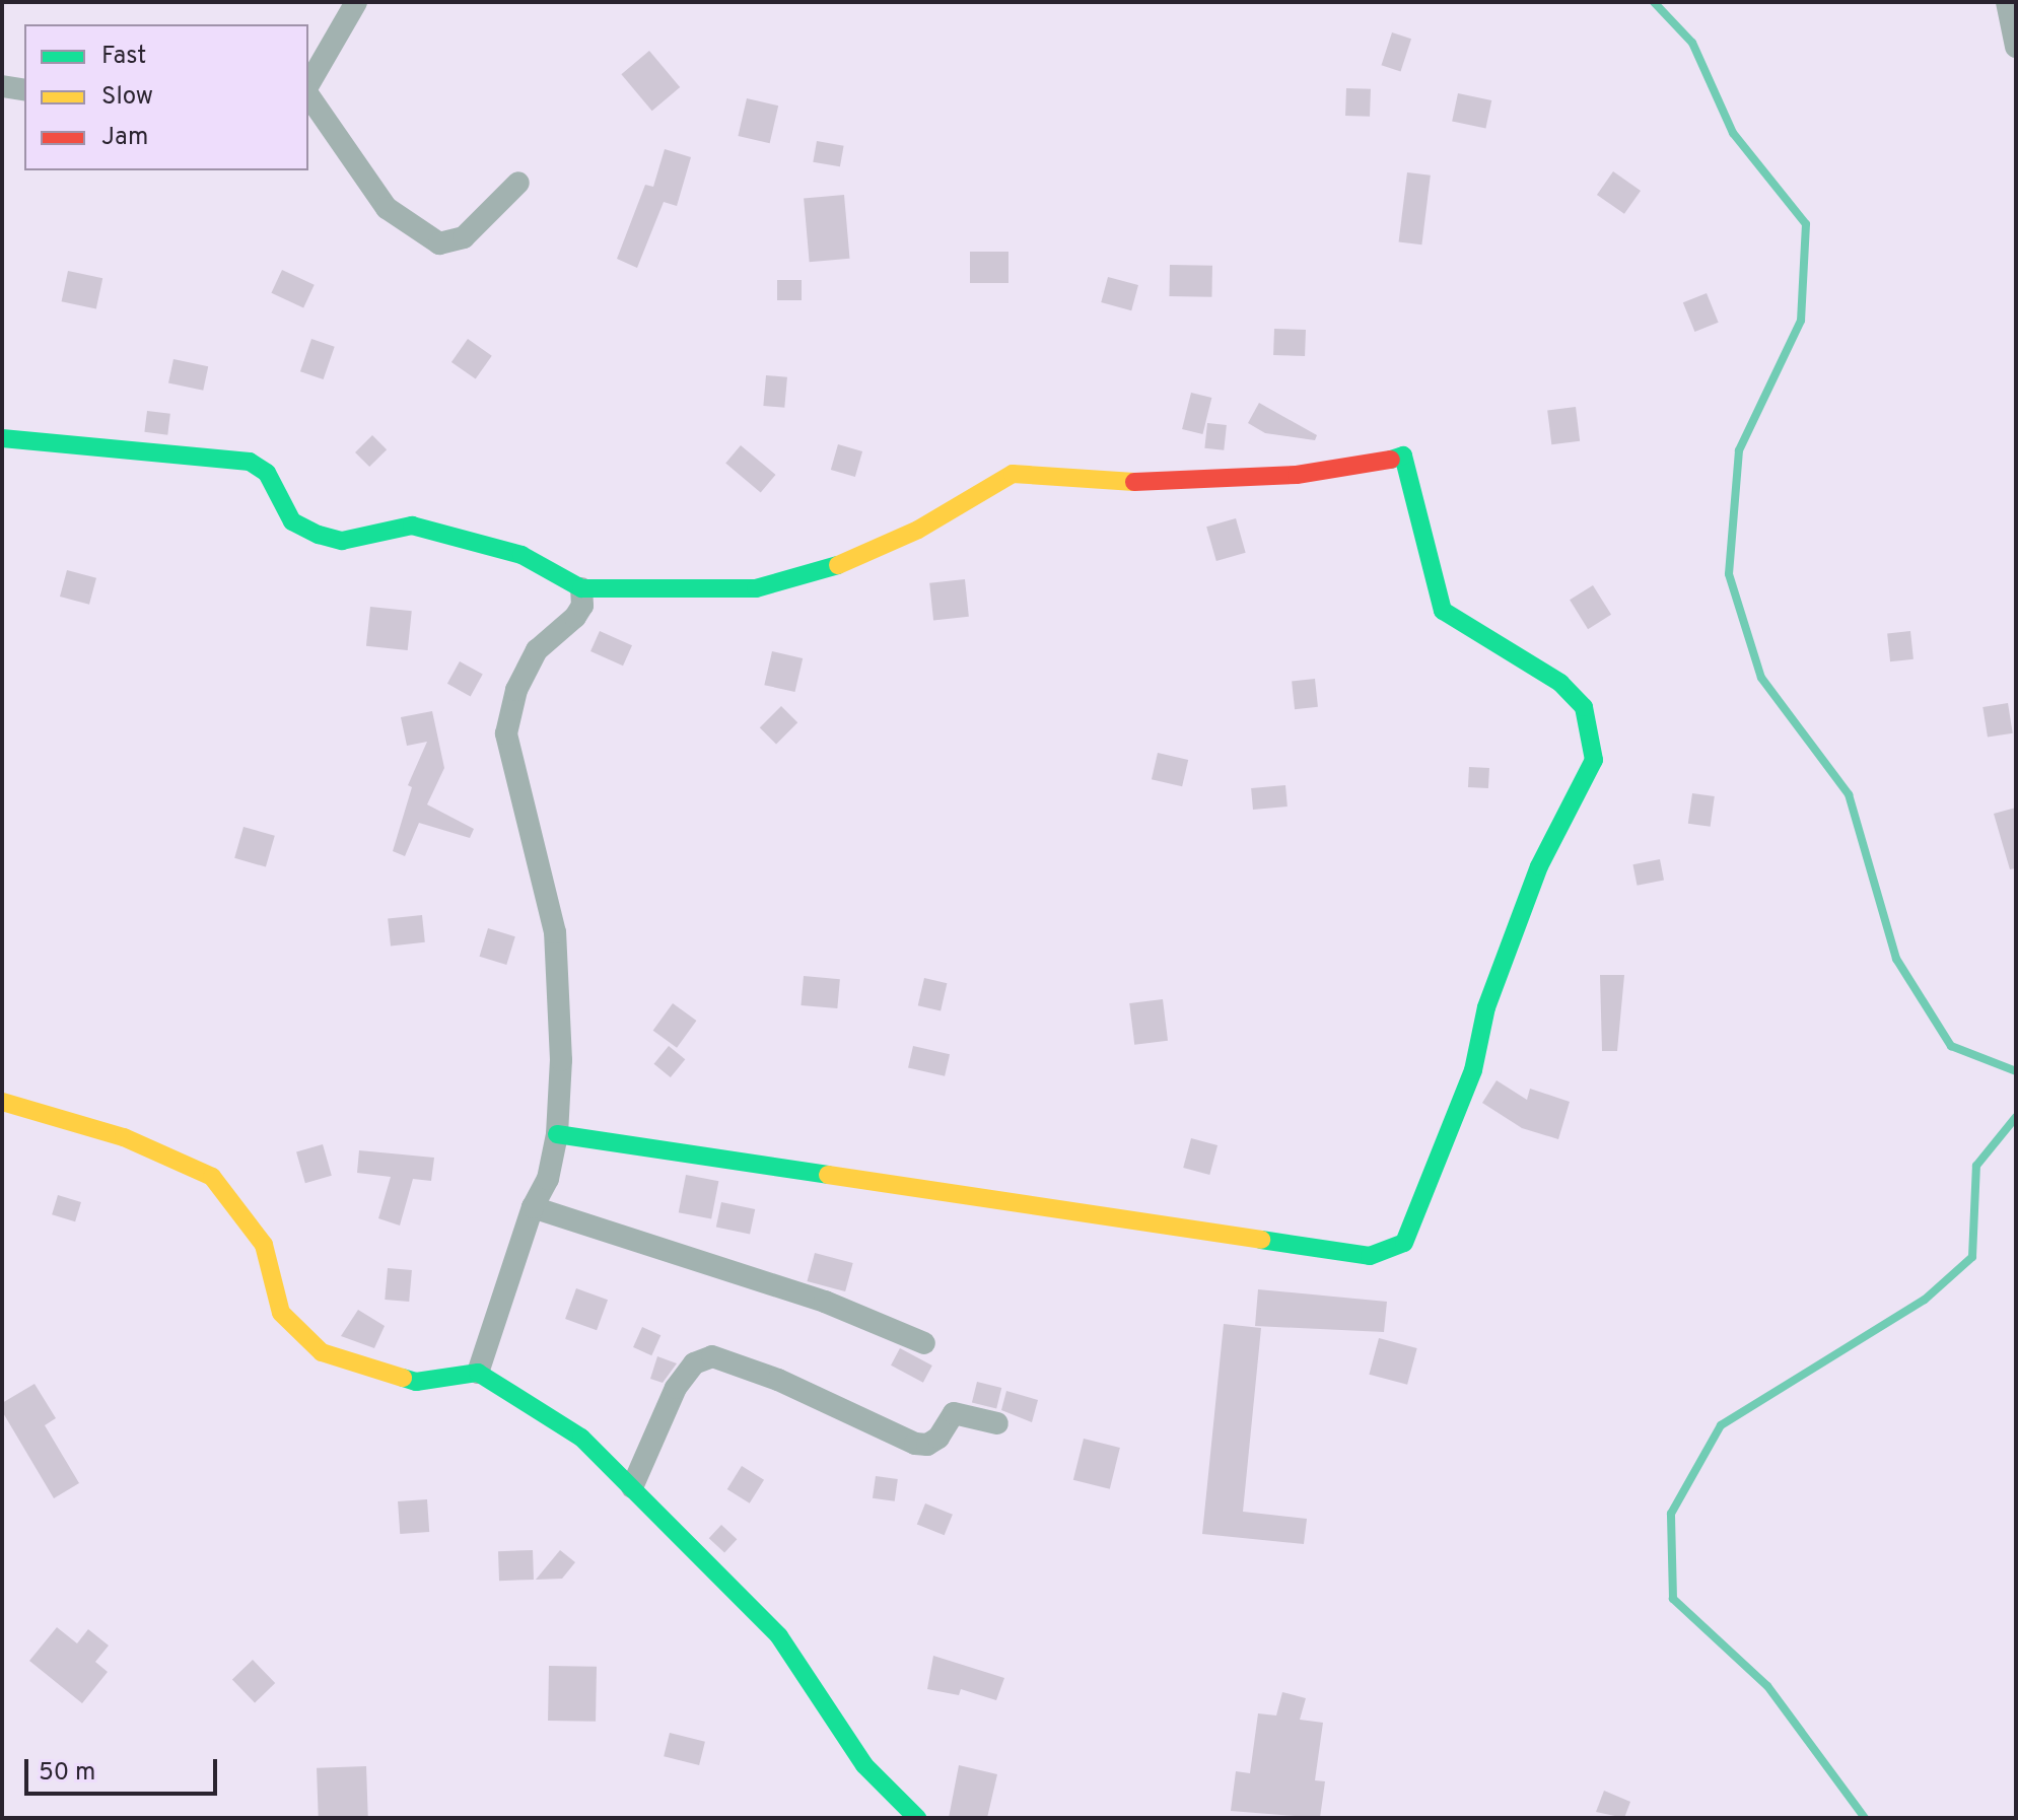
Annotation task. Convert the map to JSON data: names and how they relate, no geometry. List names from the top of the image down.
{
  "legend": ["Fast", "Slow", "Jam"],
  "scale_bar": "50 m"
}
